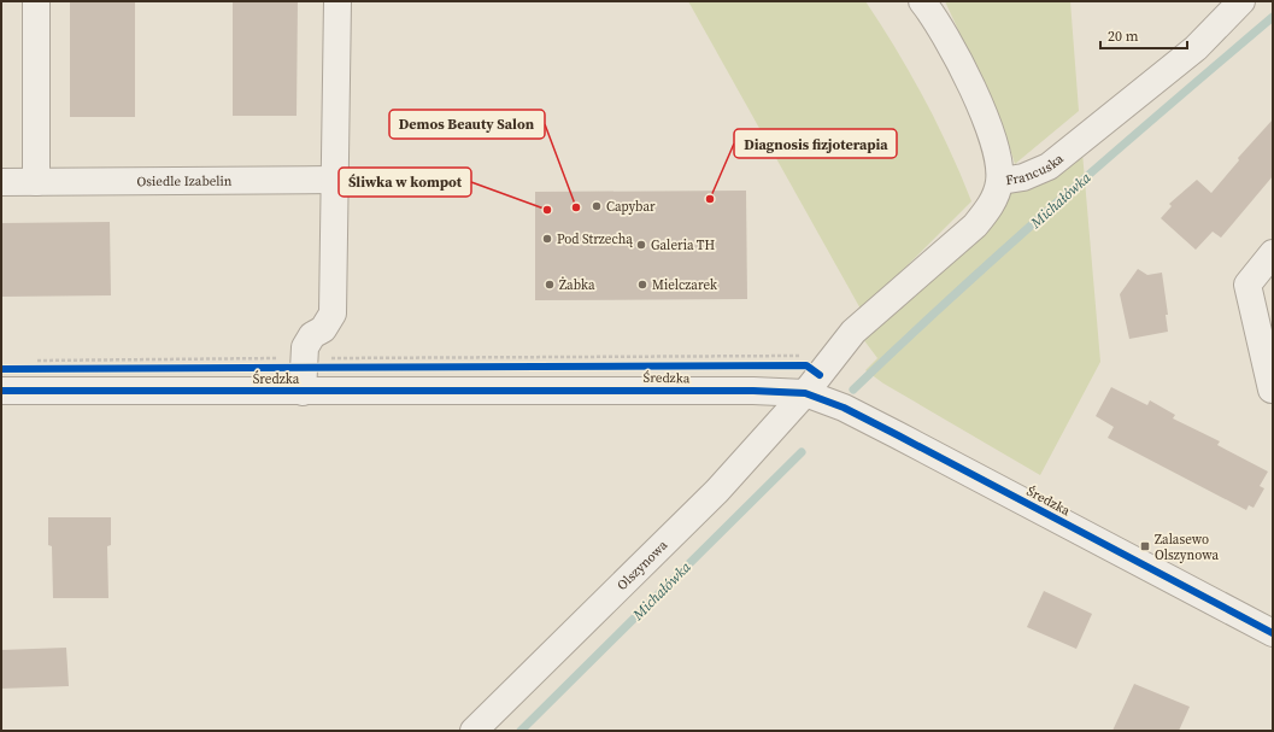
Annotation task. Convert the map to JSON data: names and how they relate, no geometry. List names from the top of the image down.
{
  "streets": {
    "street": [
      "Francuska",
      "Osiedle Izabelin",
      "Średzka",
      "Olszynowa"
    ]
  },
  "crossings": [
    ["Francuska", "Średzka"],
    ["Francuska", "Olszynowa"],
    ["Średzka", "Olszynowa"]
  ],
  "water": ["Michałówka"],
  "places": {
    "other": [
      "Diagnosis fizjoterapia",
      "Capybar",
      "Demos Beauty Salon",
      "Śliwka w kompot",
      "Pod Strzechą",
      "Galeria TH",
      "Żabka",
      "Mielczarek"
    ],
    "transit": ["Zalasewo Olszynowa"]
  },
  "scale_bar": "20 m"
}
